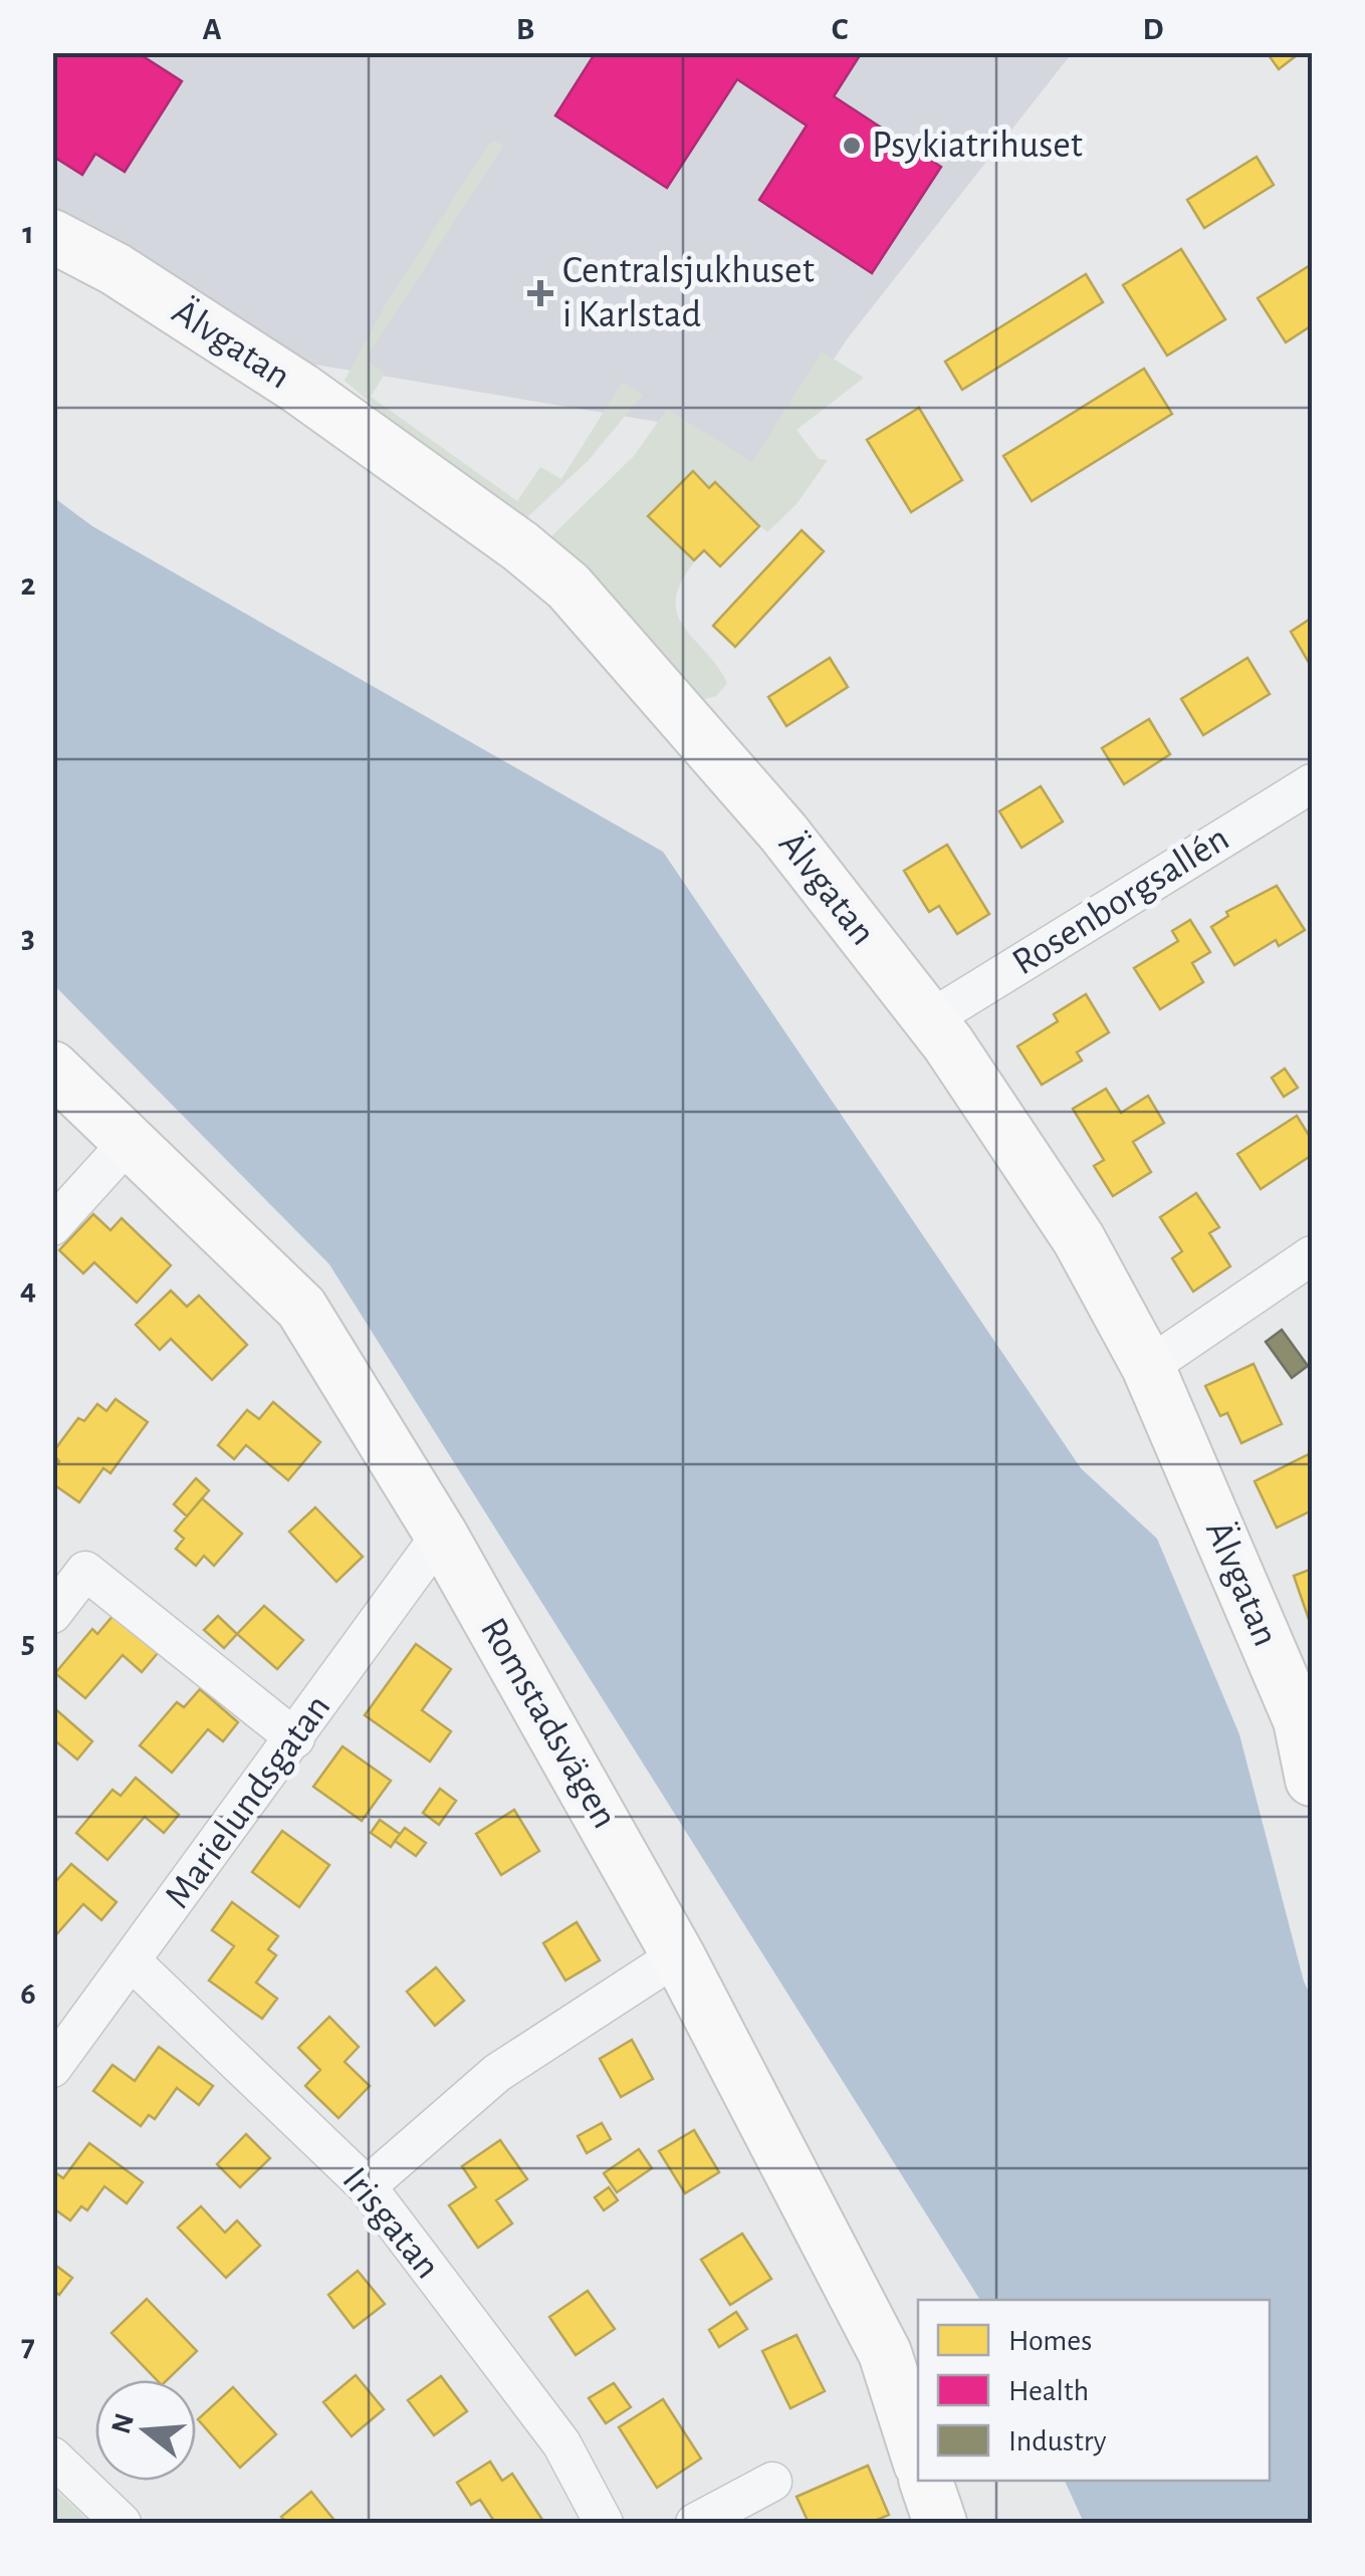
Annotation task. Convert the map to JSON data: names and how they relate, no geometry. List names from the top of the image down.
{
  "streets": {
    "street": [
      "Älvgatan",
      "Rosenborgsallén",
      "Romstadsvägen",
      "Marielundsgatan",
      "Irisgatan"
    ]
  },
  "crossings": [
    ["Älvgatan", "Rosenborgsallén"],
    ["Romstadsvägen", "Marielundsgatan"],
    ["Marielundsgatan", "Irisgatan"]
  ],
  "places": {
    "other": ["Psykiatrihuset"],
    "health": ["Centralsjukhuset i Karlstad"]
  },
  "legend": ["Homes", "Health", "Industry"],
  "north": "left",
  "grid": {
    "columns": [
      "A",
      "B",
      "C",
      "D"
    ],
    "rows": [
      "1",
      "2",
      "3",
      "4",
      "5",
      "6",
      "7"
    ]
  }
}
